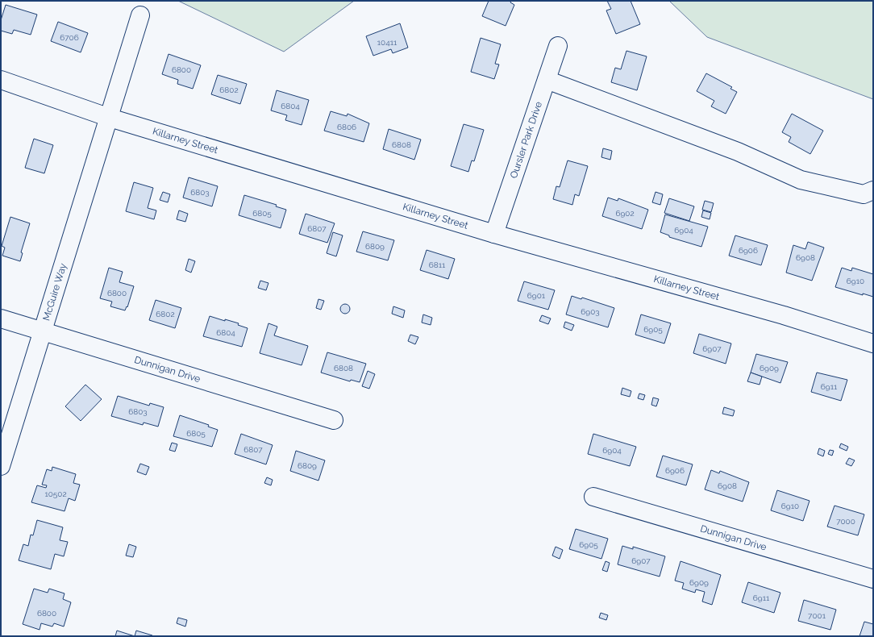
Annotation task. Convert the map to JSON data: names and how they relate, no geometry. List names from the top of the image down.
{
  "streets": {
    "street": [
      "Oursler Park Drive",
      "Killarney Street",
      "McGuire Way",
      "Dunnigan Drive"
    ]
  },
  "crossings": [
    ["Oursler Park Drive", "Killarney Street"],
    ["Killarney Street", "McGuire Way"],
    ["McGuire Way", "Dunnigan Drive"]
  ],
  "house_numbers": [
    "6706",
    "10411",
    "6800",
    "6802",
    "6804",
    "6806",
    "6808",
    "6803",
    "6805",
    "6902",
    "6807",
    "6904",
    "6809",
    "6906",
    "6908",
    "6811",
    "6910",
    "6800",
    "6901",
    "6903",
    "6802",
    "6905",
    "6804",
    "6907",
    "6808",
    "6909",
    "6911",
    "6803",
    "6805",
    "6807",
    "6904",
    "6809",
    "6906",
    "6908",
    "10502",
    "6910",
    "7000",
    "6905",
    "6907",
    "6909",
    "6911",
    "6800",
    "7001"
  ]
}
